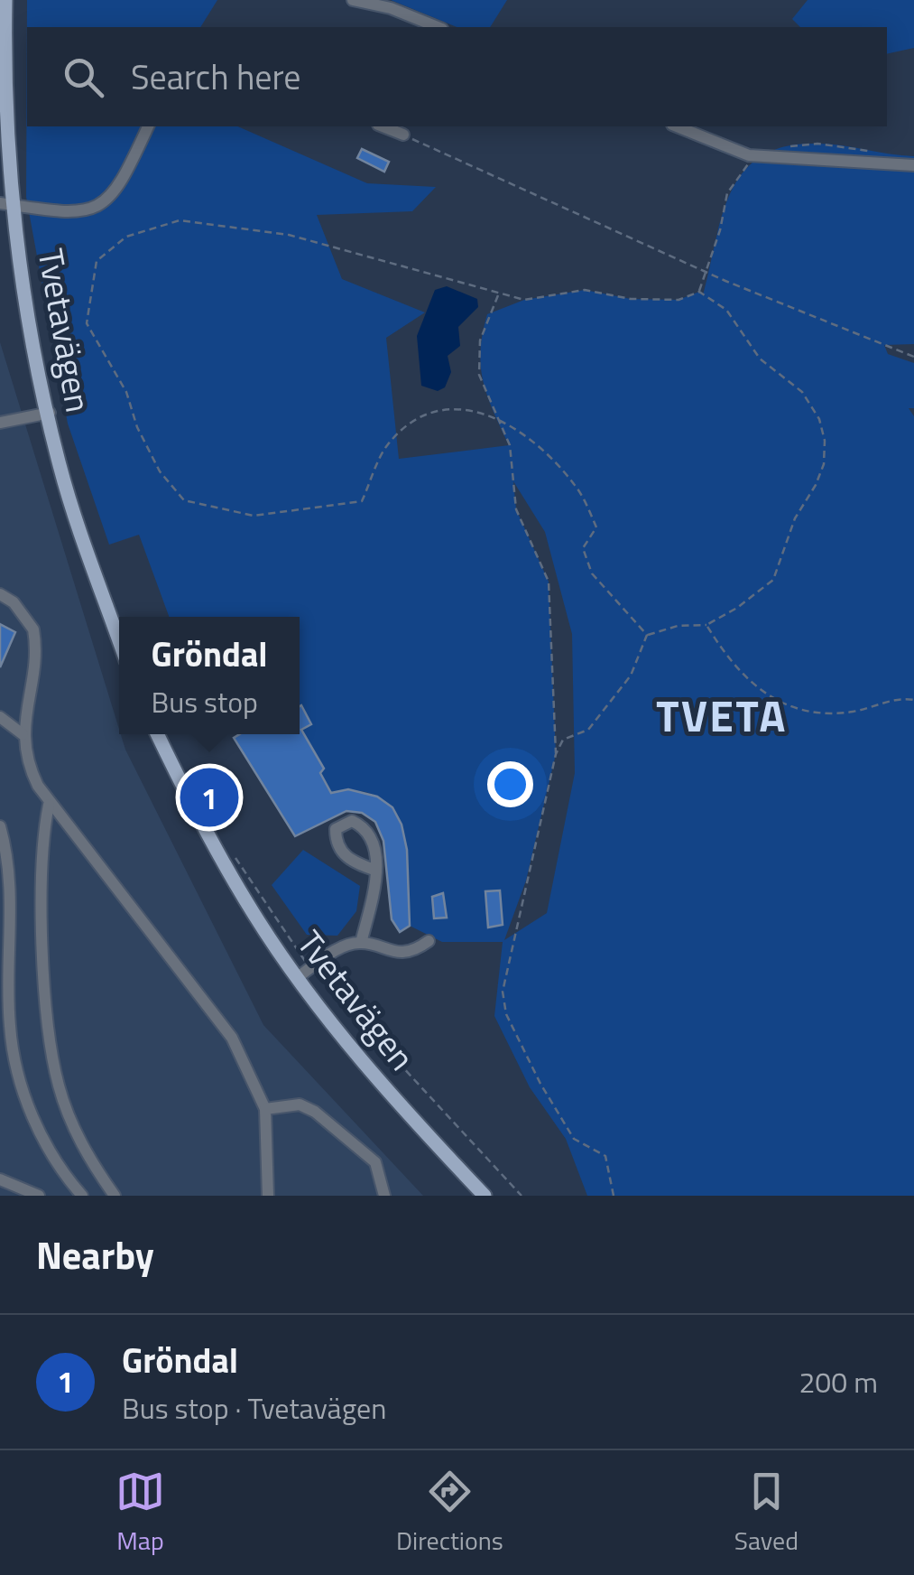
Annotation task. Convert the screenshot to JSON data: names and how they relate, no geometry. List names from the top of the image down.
{
  "streets": {
    "main road": ["Tvetavägen"]
  },
  "districts": ["TVETA"],
  "page": {
    "search": "Search here",
    "popup": ["Gröndal", "Bus stop"],
    "pins": "1",
    "heading": "Nearby",
    "list": [
      {
        "mark": "1",
        "name": "Gröndal",
        "note": "Bus stop · Tvetavägen",
        "value": "200 m"
      }
    ],
    "nav": ["Map", "Directions", "Saved"]
  }
}
